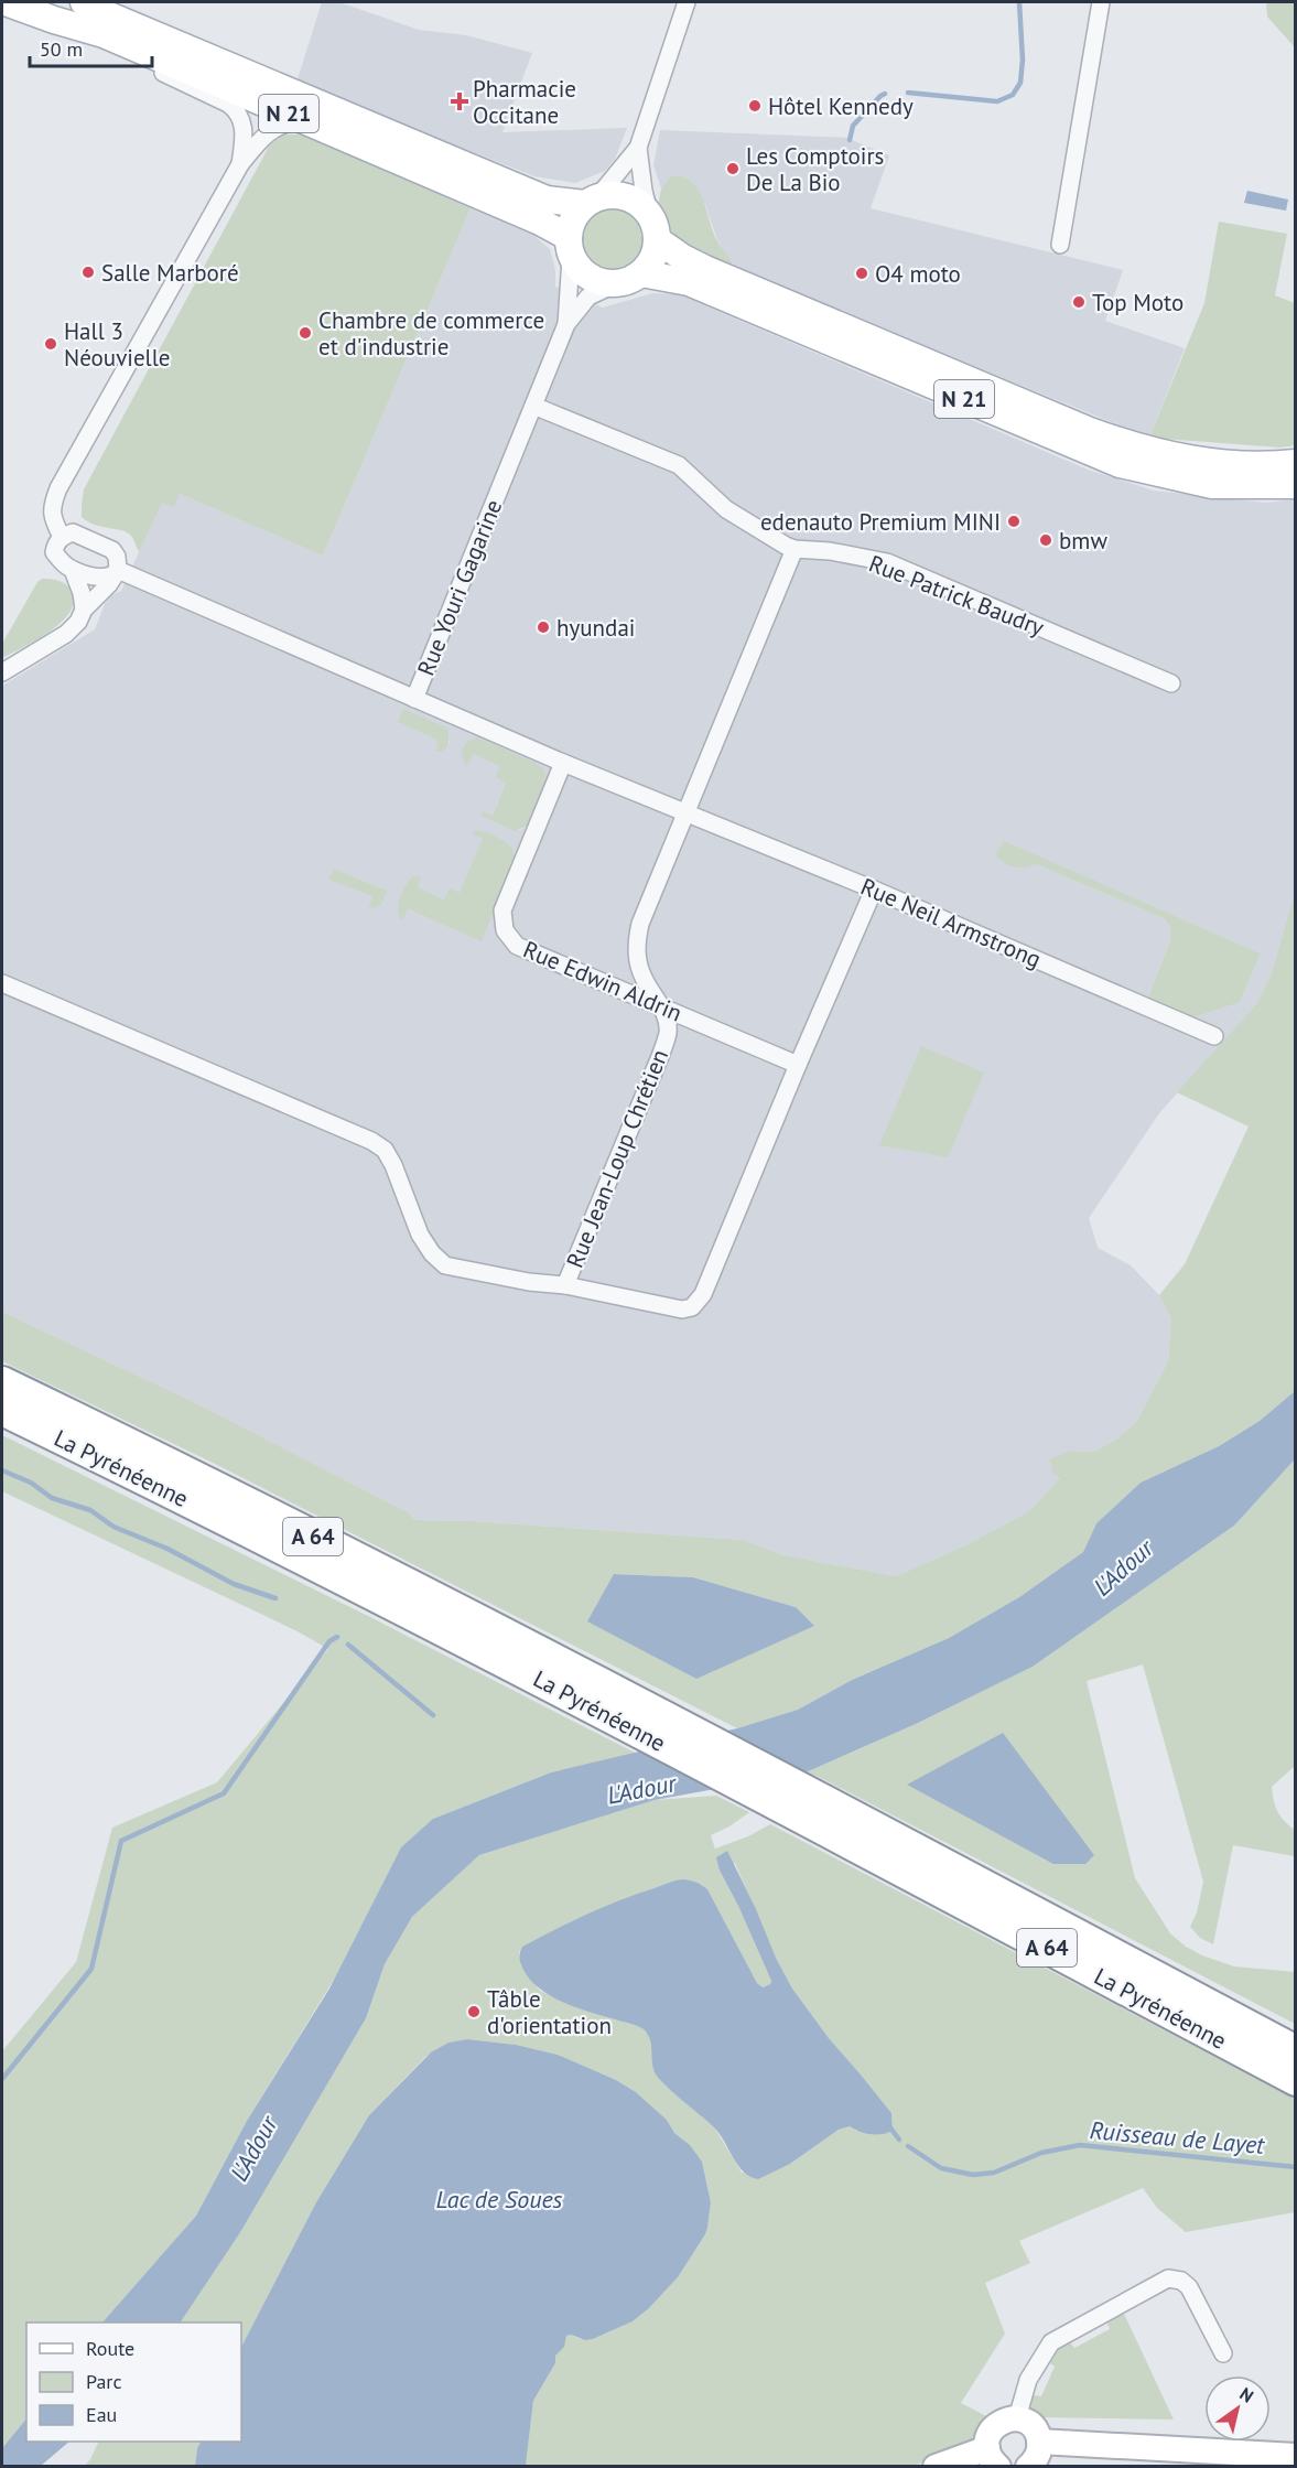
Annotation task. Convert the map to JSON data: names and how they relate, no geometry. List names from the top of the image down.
{
  "streets": {
    "highway": ["La Pyrénéenne", "A 64"],
    "main road": ["N 21"],
    "street": [
      "Rue Youri Gagarine",
      "Rue Patrick Baudry",
      "Rue Neil Armstrong",
      "Rue Edwin Aldrin",
      "Rue Jean-Loup Chrétien"
    ]
  },
  "crossings": [
    ["N 21", "Rue Youri Gagarine"],
    ["Rue Youri Gagarine", "Rue Patrick Baudry"],
    ["Rue Youri Gagarine", "Rue Neil Armstrong"],
    ["Rue Neil Armstrong", "Rue Edwin Aldrin"],
    ["Rue Neil Armstrong", "Rue Jean-Loup Chrétien"],
    ["Rue Edwin Aldrin", "Rue Jean-Loup Chrétien"]
  ],
  "water": ["L'Adour", "Ruisseau de Layet", "Lac de Soues"],
  "places": {
    "health": ["Pharmacie Occitane"],
    "other": [
      "Hôtel Kennedy",
      "Les Comptoirs De La Bio",
      "Salle Marboré",
      "O4 moto",
      "Top Moto",
      "Chambre de commerce et d'industrie",
      "Hall 3 Néouvielle",
      "edenauto Premium MINI",
      "bmw",
      "hyundai",
      "Tâble d'orientation"
    ]
  },
  "legend": ["Route", "Parc", "Eau"],
  "scale_bar": "50 m",
  "north": "top right"
}
